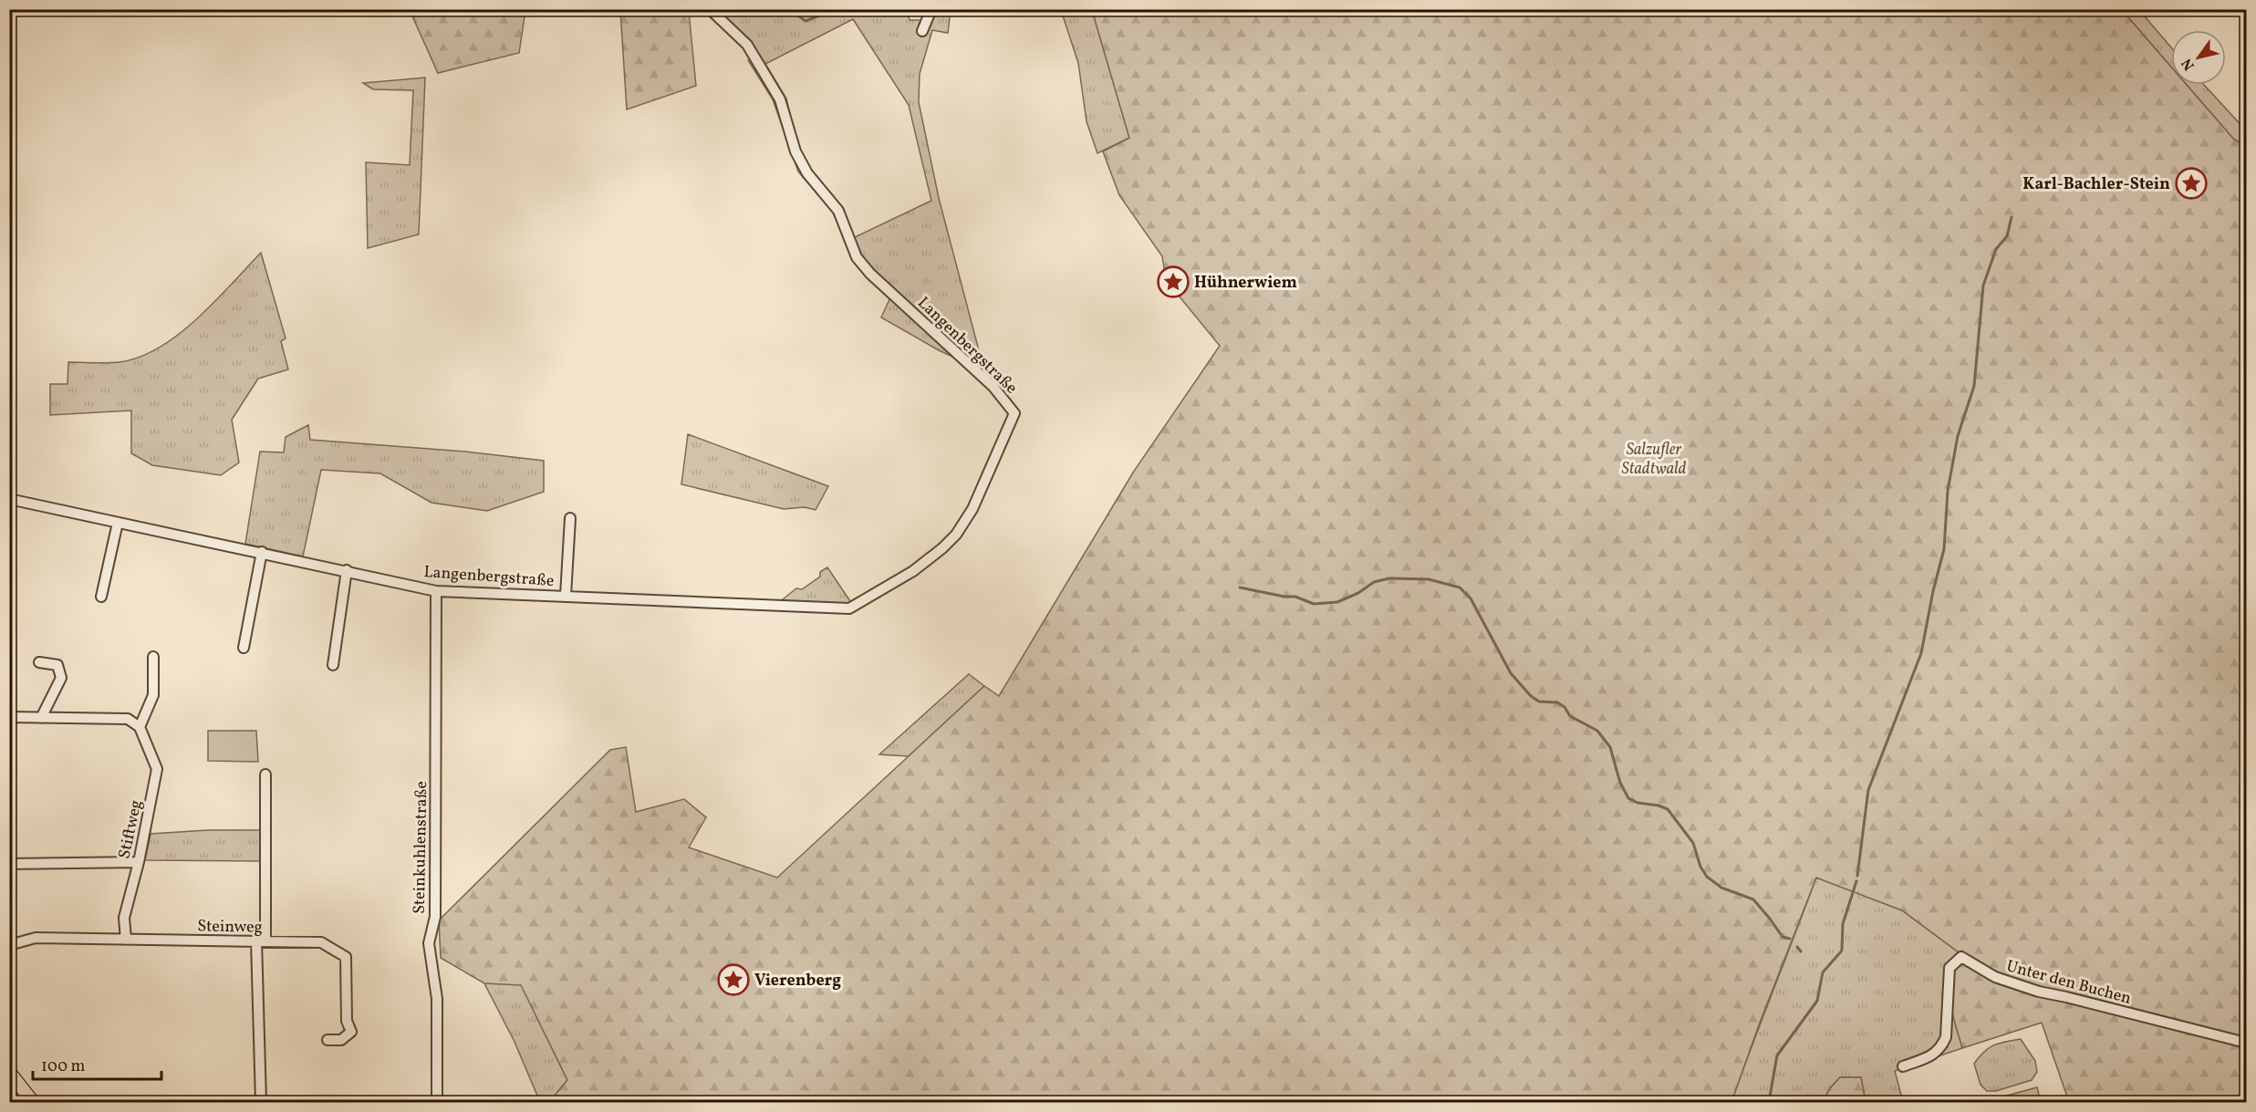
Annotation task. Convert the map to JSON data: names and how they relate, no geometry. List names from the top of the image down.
{
  "streets": {
    "street": [
      "Langenbergstraße",
      "Stiftweg",
      "Steinkuhlenstraße",
      "Steinweg",
      "Unter den Buchen"
    ]
  },
  "crossings": [
    ["Langenbergstraße", "Steinkuhlenstraße"],
    ["Stiftweg", "Steinweg"]
  ],
  "parks": ["Salzufler Stadtwald"],
  "places": {
    "place": ["Karl-Bachler-Stein", "Hühnerwiem", "Vierenberg"]
  },
  "scale_bar": "100 m",
  "north": "bottom left"
}
